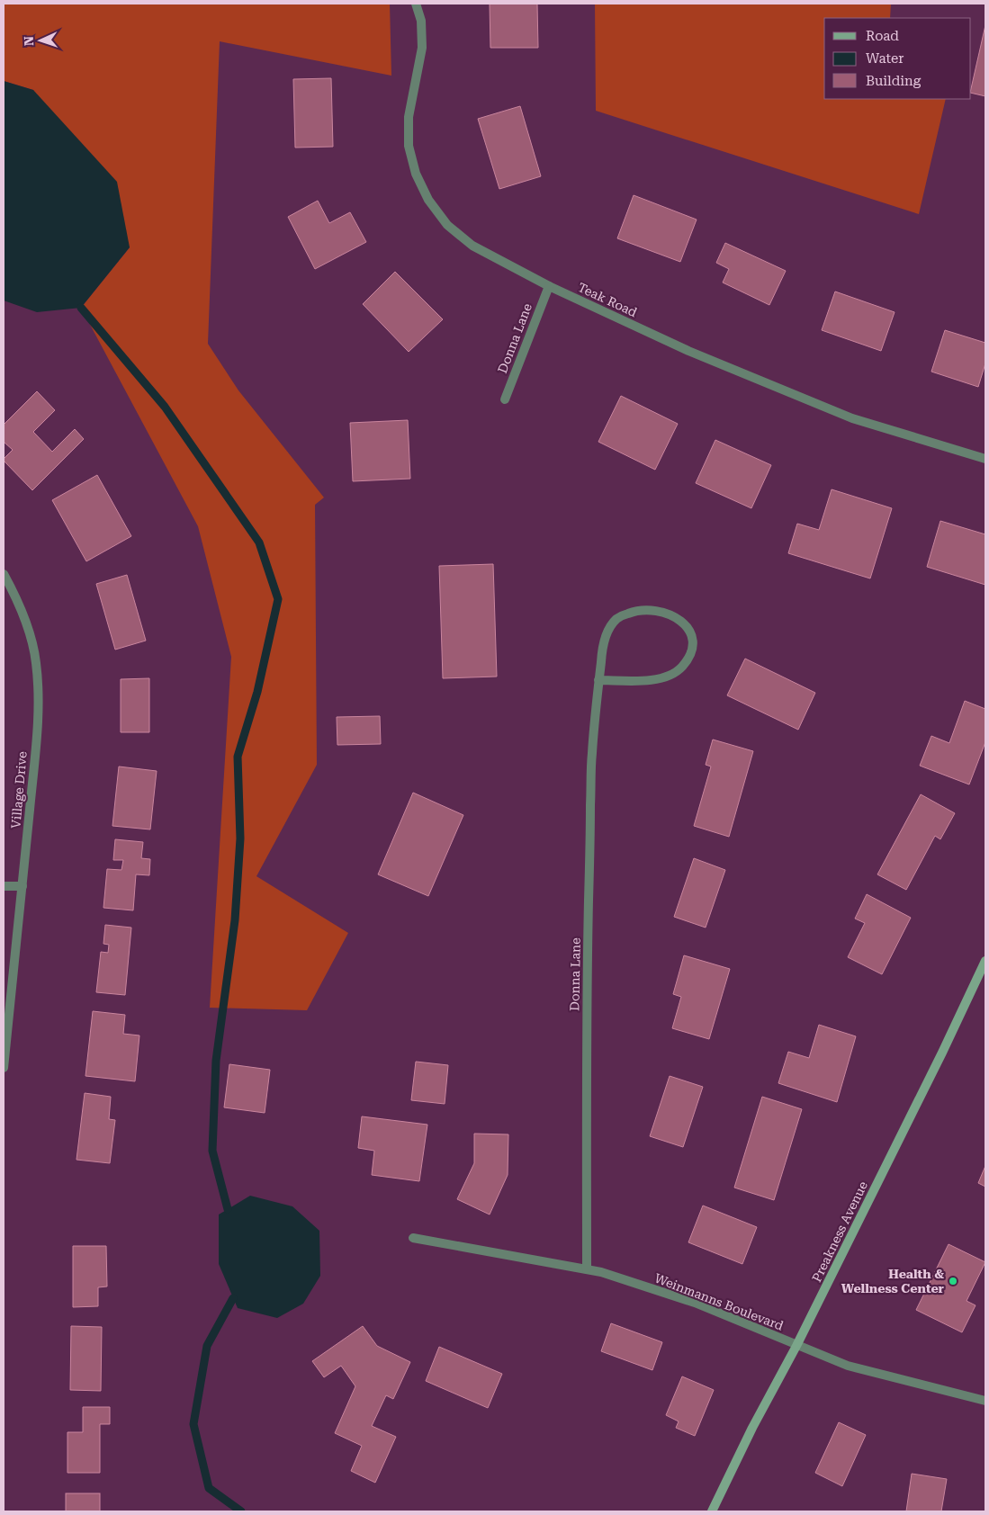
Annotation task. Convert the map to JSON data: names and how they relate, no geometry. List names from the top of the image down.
{
  "streets": {
    "main road": ["Preakness Avenue"],
    "street": [
      "Teak Road",
      "Donna Lane",
      "Village Drive",
      "Weinmanns Boulevard"
    ]
  },
  "crossings": [
    ["Teak Road", "Donna Lane"],
    ["Donna Lane", "Weinmanns Boulevard"],
    ["Preakness Avenue", "Weinmanns Boulevard"]
  ],
  "places": ["Health & Wellness Center"],
  "legend": ["Road", "Water", "Building"],
  "north": "left"
}
